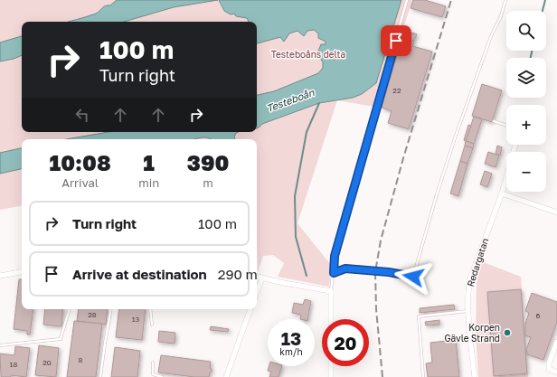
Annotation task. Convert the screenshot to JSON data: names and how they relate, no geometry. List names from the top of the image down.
{
  "streets": {
    "street": ["Redargatan"]
  },
  "water": ["Testeboån"],
  "parks": ["Testeboåns delta"],
  "places": ["Korpen Gävle Strand"],
  "house_numbers": [
    "22",
    "28",
    "6",
    "13",
    "8",
    "20",
    "18"
  ],
  "page": {
    "map_buttons": ["+", "−"],
    "turn": ["100 m", "Turn right"],
    "eta": [
      "10:08",
      "Arrival",
      "1",
      "min",
      "390",
      "m"
    ],
    "list": [
      {
        "name": "Turn right",
        "value": "100 m"
      },
      {
        "name": "Arrive at destination",
        "value": "290 m"
      }
    ],
    "speed": "13 km/h",
    "limit": "20"
  }
}
